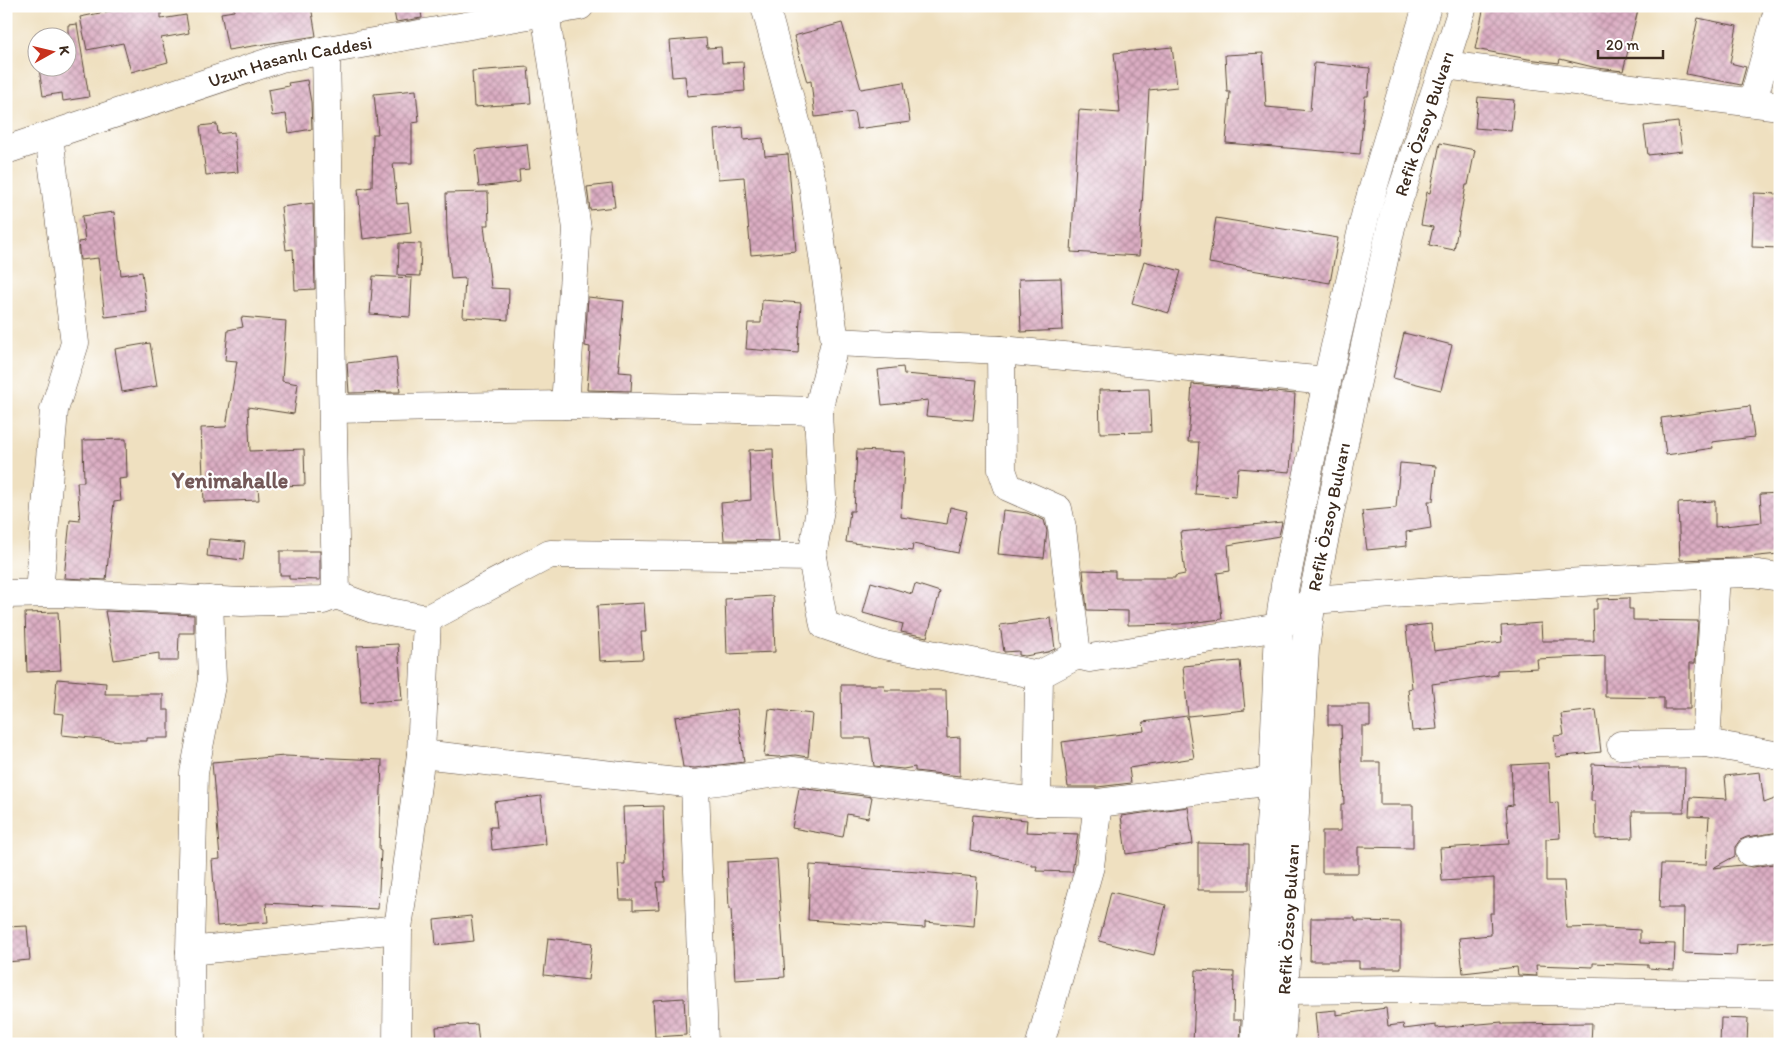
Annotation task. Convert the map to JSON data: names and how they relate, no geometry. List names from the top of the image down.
{
  "streets": {
    "street": ["Uzun Hasanlı Caddesi", "Refik Özsoy Bulvarı"]
  },
  "districts": ["Yenimahalle"],
  "scale_bar": "20 m",
  "north": "right"
}
